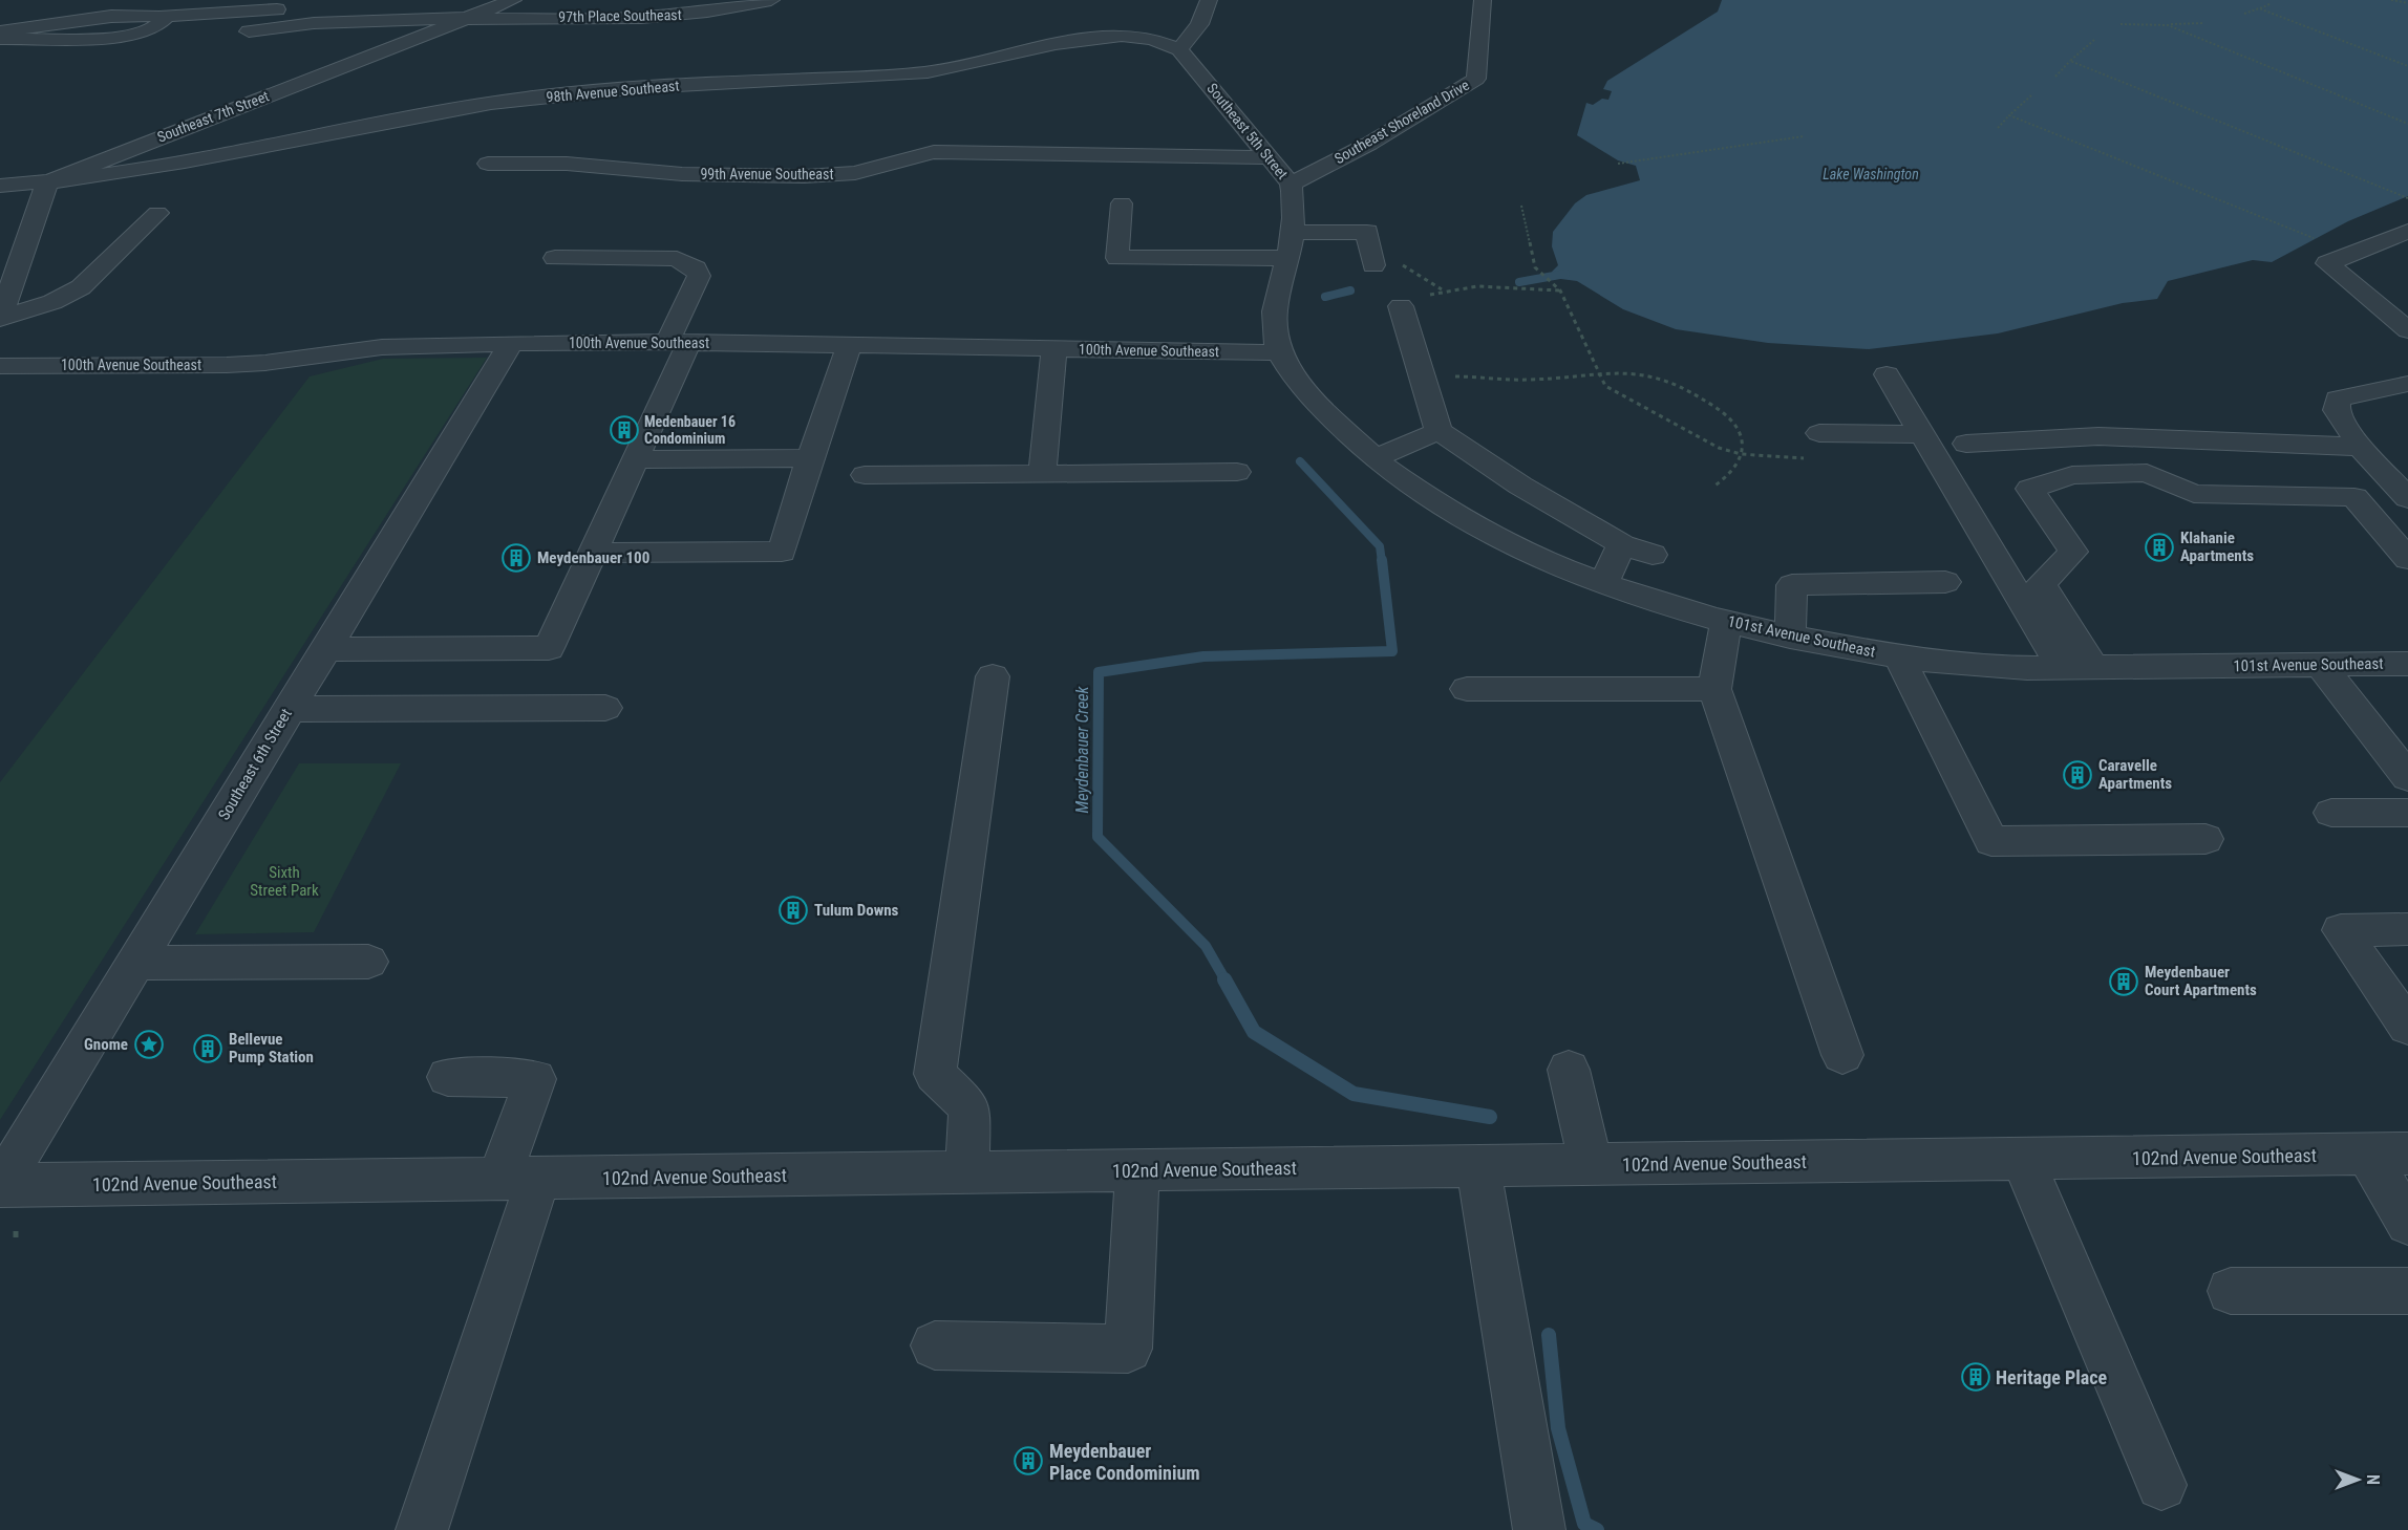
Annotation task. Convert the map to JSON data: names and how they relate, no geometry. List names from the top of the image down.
{
  "streets": {
    "street": [
      "97th Place Southeast",
      "98th Avenue Southeast",
      "Southeast 7th Street",
      "Southeast Shoreland Drive",
      "Southeast 5th Street",
      "99th Avenue Southeast",
      "100th Avenue Southeast",
      "101st Avenue Southeast",
      "Southeast 6th Street",
      "102nd Avenue Southeast"
    ]
  },
  "crossings": [
    ["97th Place Southeast", "Southeast 7th Street"],
    ["98th Avenue Southeast", "Southeast 7th Street"],
    ["98th Avenue Southeast", "Southeast 5th Street"],
    ["Southeast Shoreland Drive", "Southeast 5th Street"],
    ["Southeast 5th Street", "99th Avenue Southeast"],
    ["Southeast 5th Street", "100th Avenue Southeast"],
    ["Southeast 5th Street", "101st Avenue Southeast"],
    ["100th Avenue Southeast", "101st Avenue Southeast"],
    ["100th Avenue Southeast", "Southeast 6th Street"],
    ["Southeast 6th Street", "102nd Avenue Southeast"]
  ],
  "water": ["Lake Washington", "Meydenbauer Creek"],
  "parks": ["Sixth Street Park"],
  "places": {
    "building": [
      "Medenbauer 16 Condominium",
      "Klahanie Apartments",
      "Meydenbauer 100",
      "Caravelle Apartments",
      "Tulum Downs",
      "Meydenbauer Court Apartments",
      "Bellevue Pump Station",
      "Heritage Place",
      "Meydenbauer Place Condominium"
    ],
    "place": ["Gnome"]
  },
  "north": "right"
}
